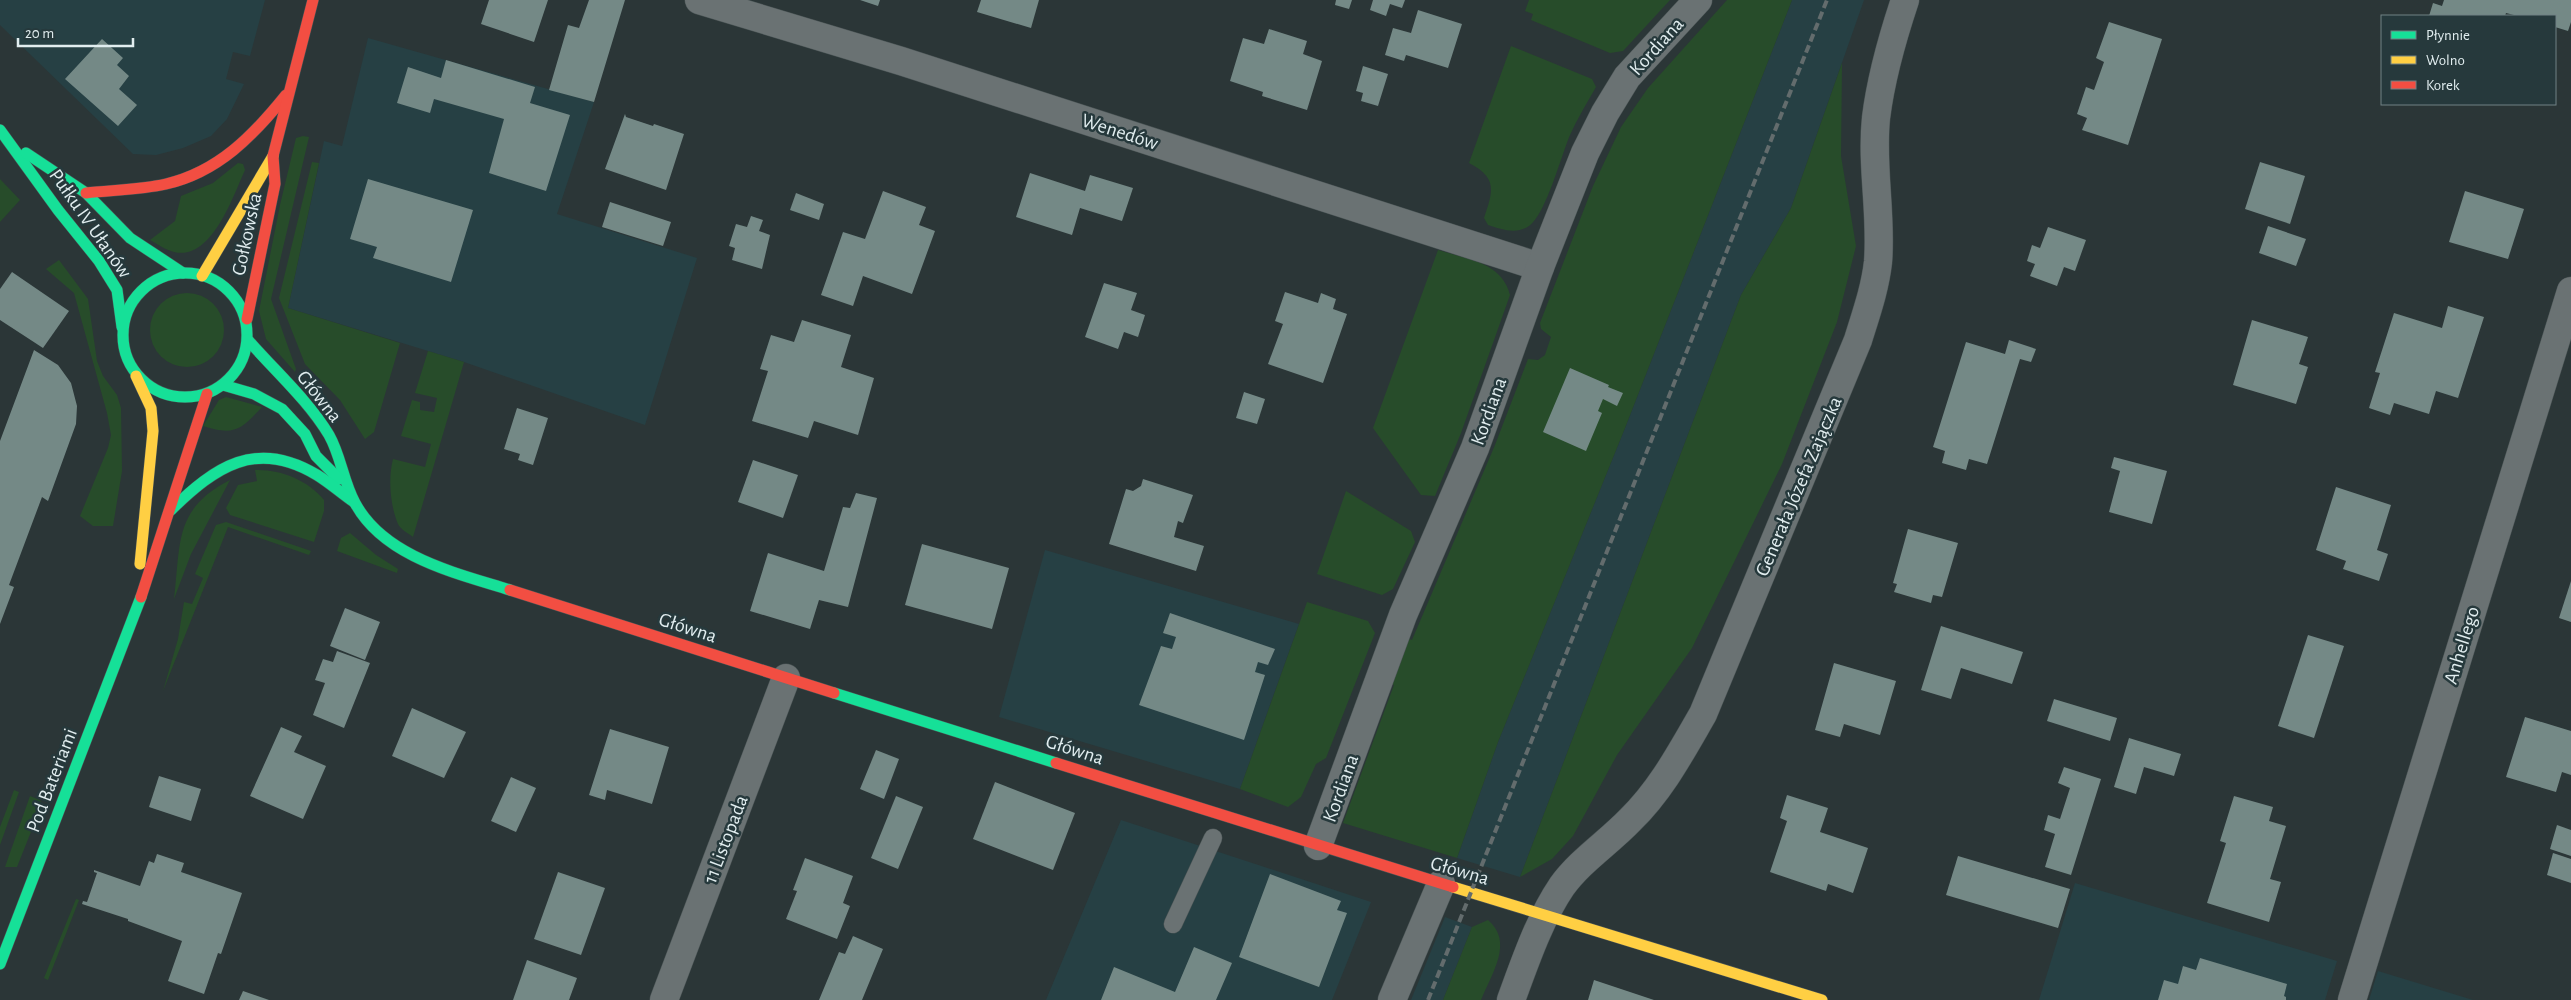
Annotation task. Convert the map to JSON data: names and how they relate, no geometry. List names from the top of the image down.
{
  "streets": {
    "street": [
      "Kordiana",
      "Wenedów",
      "Pułku IV Ułanów",
      "Gołkowska",
      "Główna",
      "Generała Józefa Zajączka",
      "Anhellego",
      "Pod Bateriami",
      "11 Listopada"
    ]
  },
  "crossings": [
    ["Kordiana", "Wenedów"],
    ["Kordiana", "Główna"],
    ["Pułku IV Ułanów", "Gołkowska"],
    ["Pułku IV Ułanów", "Główna"],
    ["Pułku IV Ułanów", "Pod Bateriami"],
    ["Gołkowska", "Główna"],
    ["Gołkowska", "Pod Bateriami"],
    ["Główna", "Generała Józefa Zajączka"],
    ["Główna", "Pod Bateriami"],
    ["Główna", "11 Listopada"]
  ],
  "legend": ["Płynnie", "Wolno", "Korek"],
  "scale_bar": "20 m"
}
